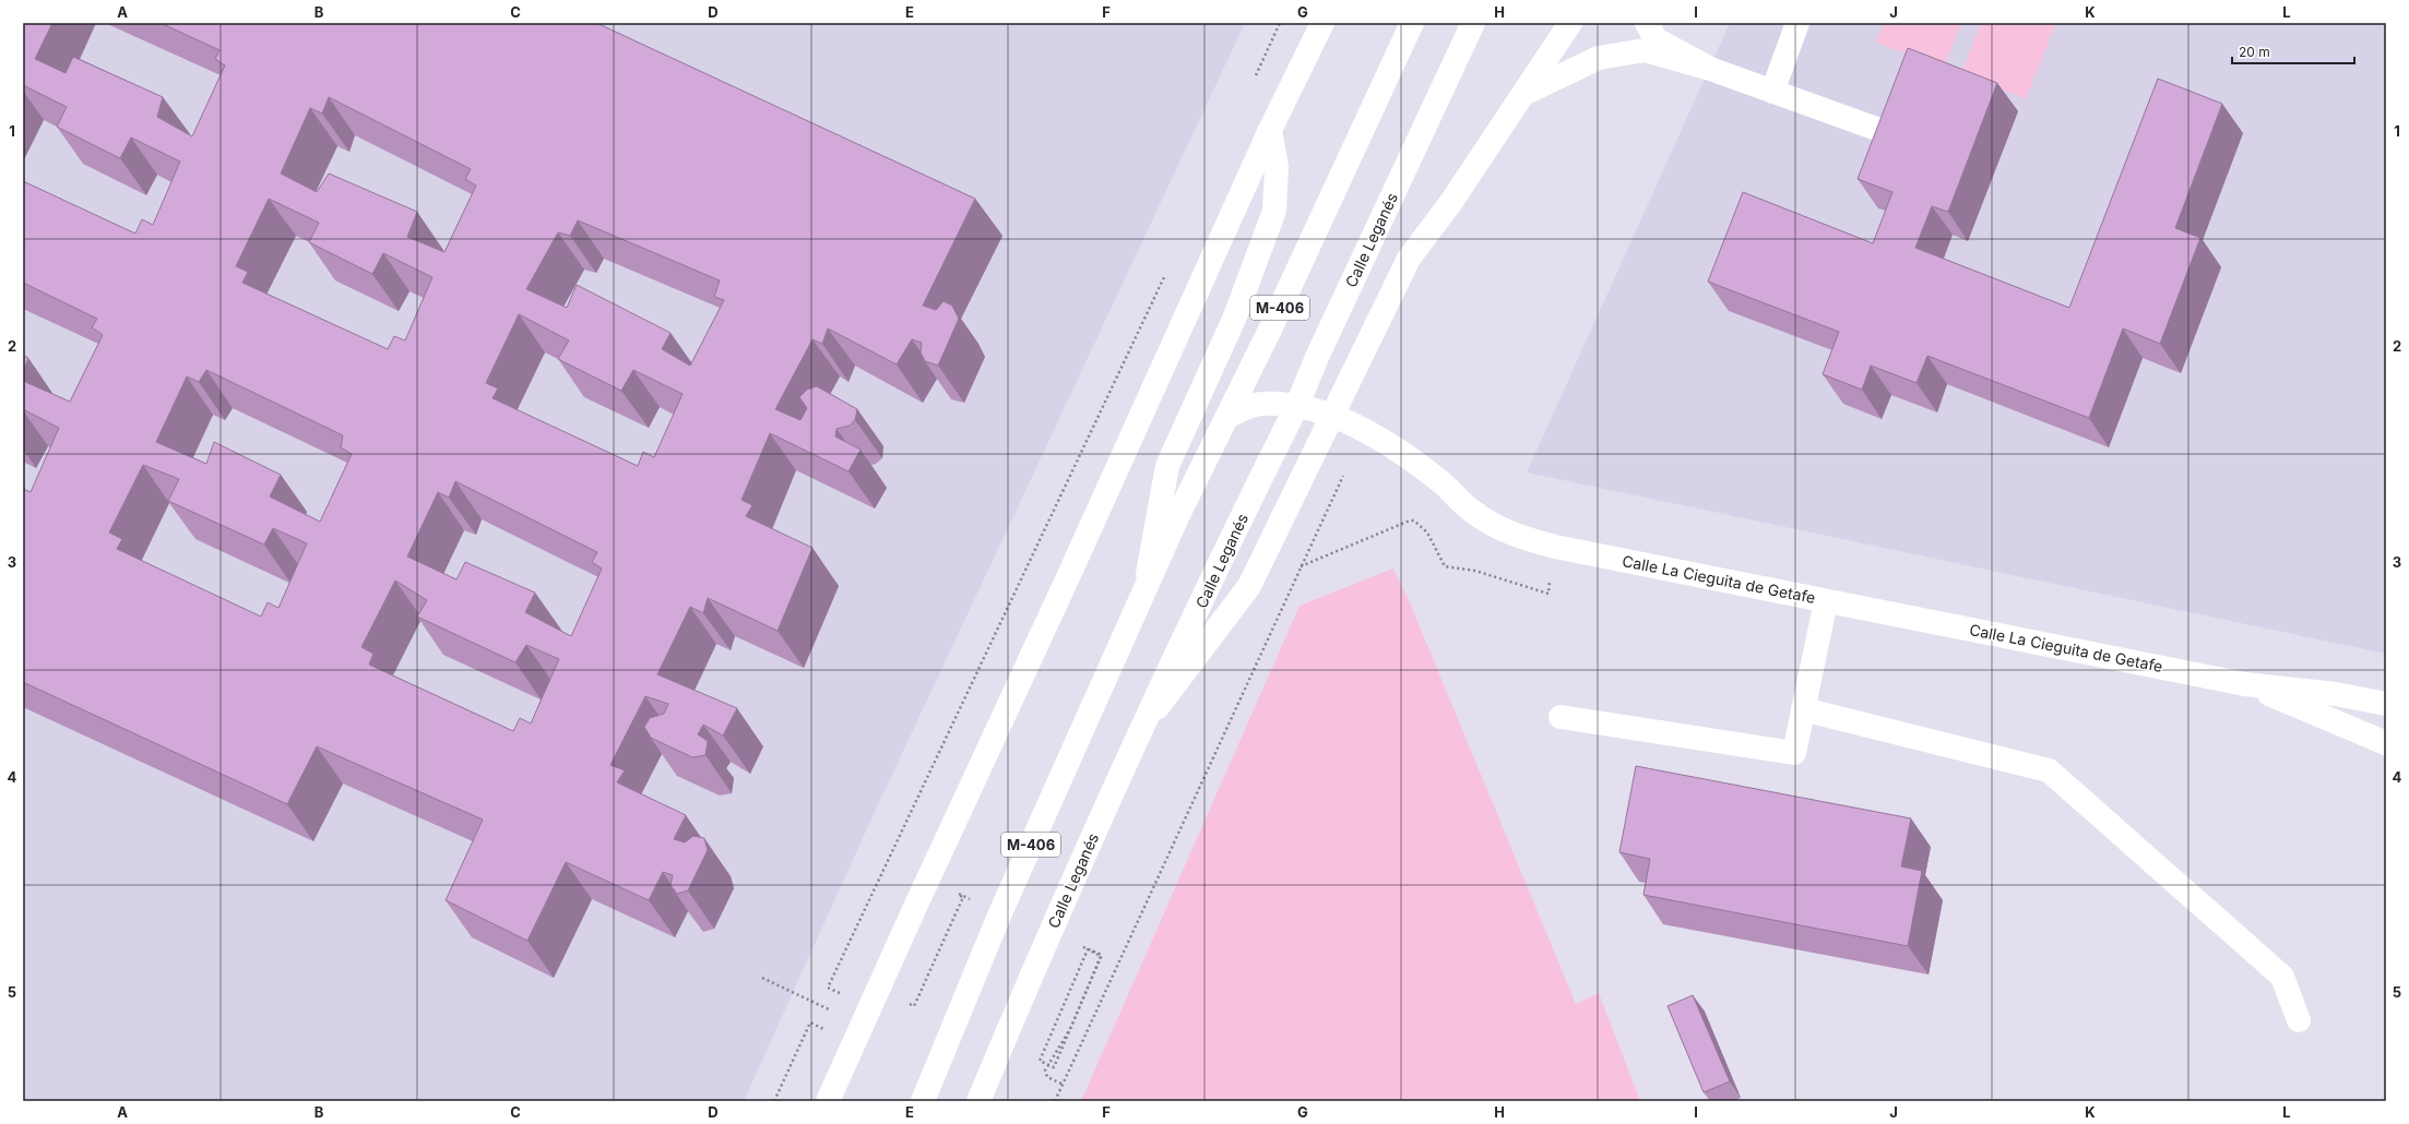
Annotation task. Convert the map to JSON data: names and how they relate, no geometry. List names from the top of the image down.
{
  "streets": {
    "main road": ["Calle Leganés", "M-406", "Calle La Cieguita de Getafe"]
  },
  "crossings": [
    ["Calle Leganés", "Calle La Cieguita de Getafe"],
    ["M-406", "Calle La Cieguita de Getafe"]
  ],
  "scale_bar": "20 m",
  "grid": {
    "columns": [
      "A",
      "B",
      "C",
      "D",
      "E",
      "F",
      "G",
      "H",
      "I",
      "J",
      "K",
      "L"
    ],
    "rows": [
      "1",
      "2",
      "3",
      "4",
      "5"
    ]
  }
}
